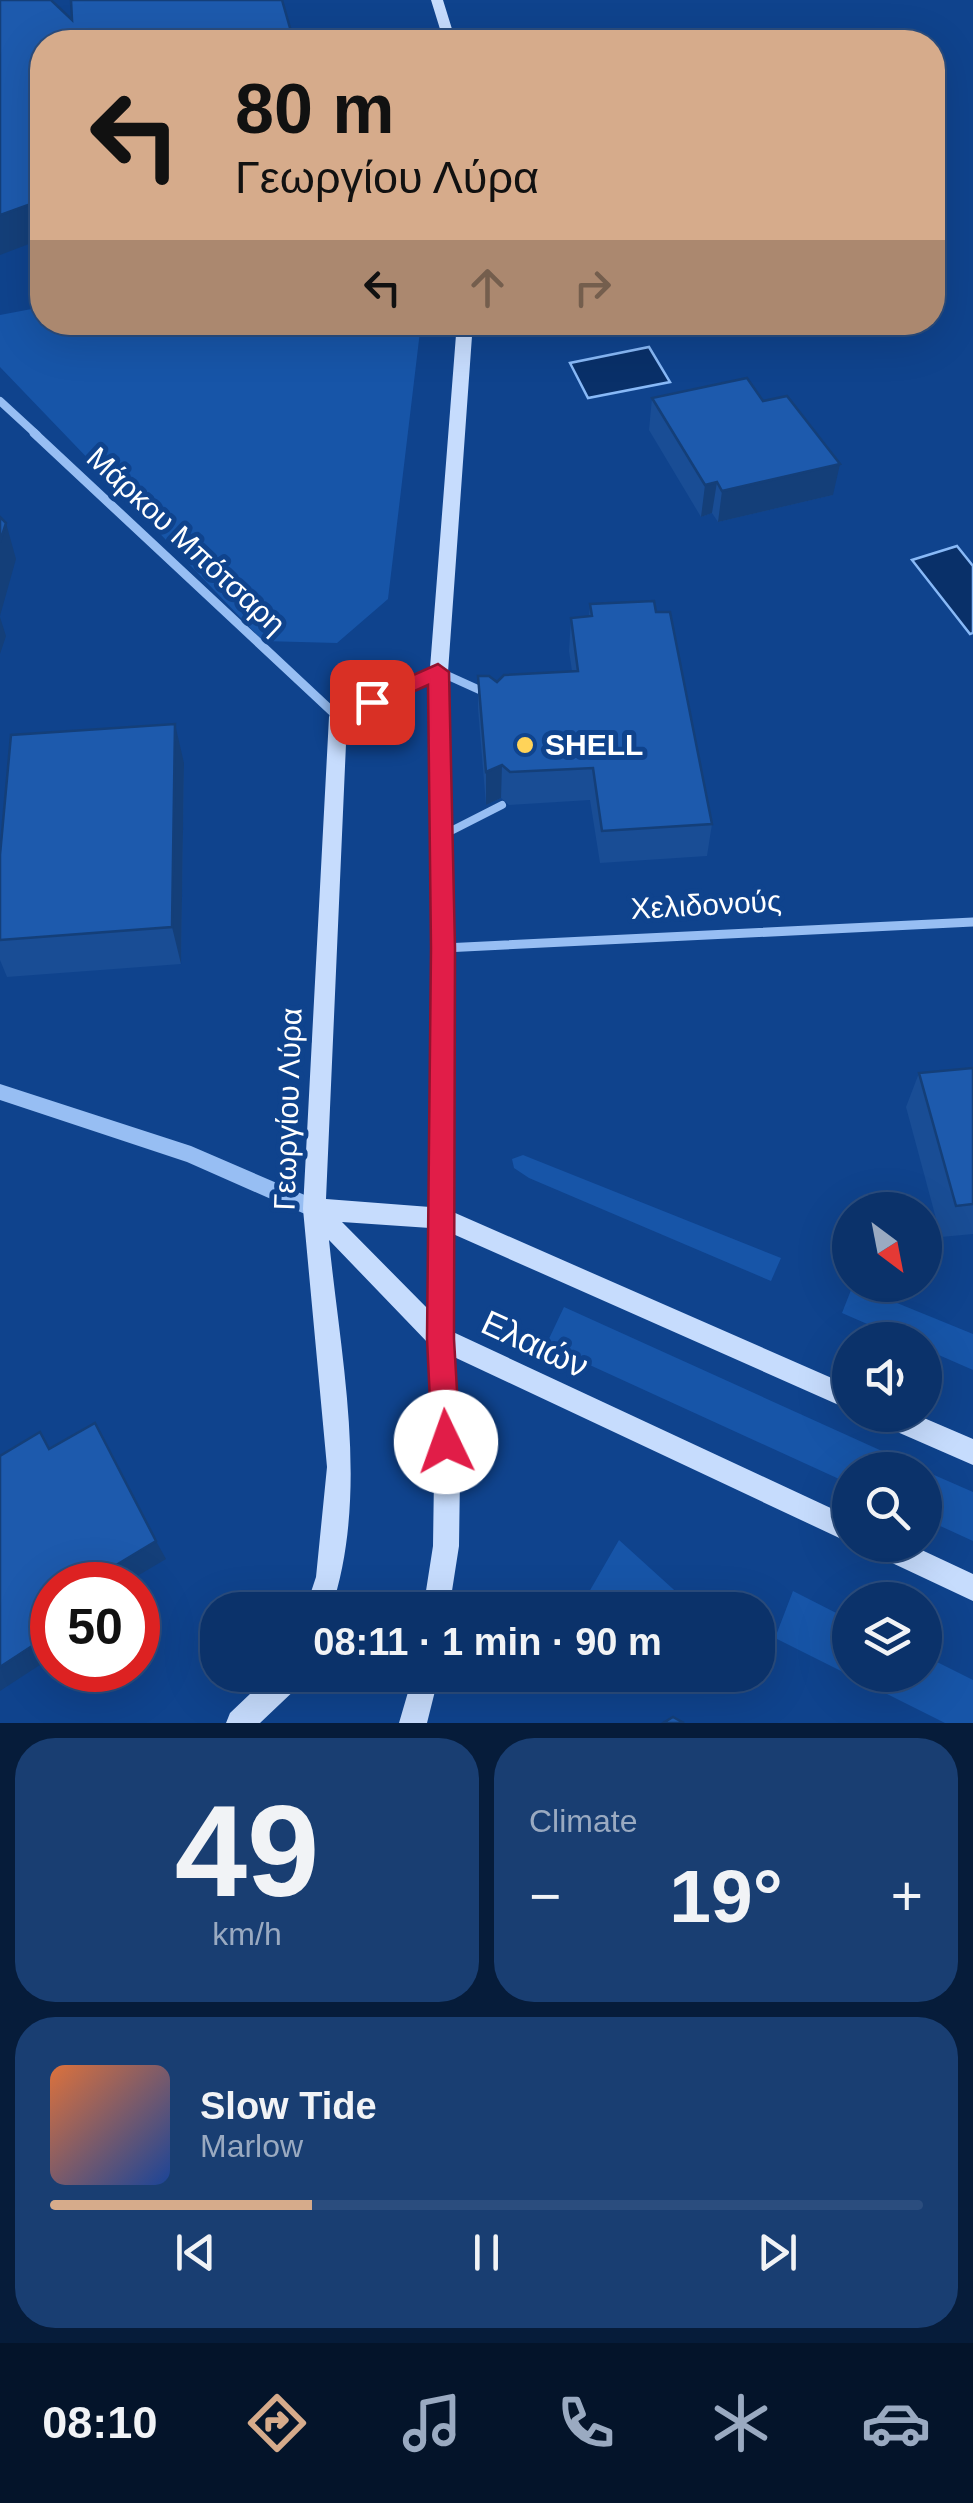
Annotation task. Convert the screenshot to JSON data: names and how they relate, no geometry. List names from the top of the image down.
{
  "streets": {
    "main road": ["Γεωργίου Λύρα", "Ελαιών"],
    "street": ["Μάρκου Μπότσαρη", "Χελιδονούς"]
  },
  "crossings": [
    ["Μάρκου Μπότσαρη", "Γεωργίου Λύρα"],
    ["Γεωργίου Λύρα", "Ελαιών"]
  ],
  "places": ["SHELL"],
  "north": "bottom right",
  "page": {
    "turn": ["80 m", "Γεωργίου Λύρα"],
    "limit": "50",
    "trip": "08:11 · 1 min · 90 m",
    "tile": [
      ["49", "km/h"],
      "Climate"
    ],
    "heat": ["−", "19°", "+"],
    "song": ["Slow Tide", "Marlow"],
    "tabs": "08:10"
  }
}
